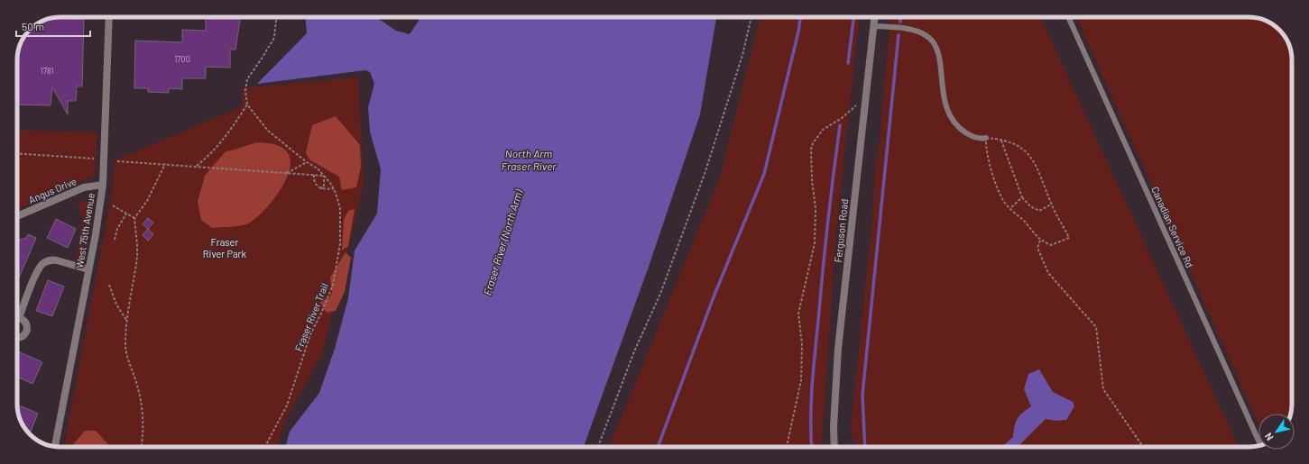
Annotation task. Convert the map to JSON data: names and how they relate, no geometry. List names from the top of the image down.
{
  "streets": {
    "street": ["Angus Drive", "West 75th Avenue", "Ferguson Road"],
    "lane": ["Canadian Service Rd"],
    "path": ["Fraser River Trail"]
  },
  "crossings": [
    ["Angus Drive", "West 75th Avenue"]
  ],
  "water": ["North Arm Fraser River", "Fraser River (North Arm)"],
  "parks": ["Fraser River Park"],
  "house_numbers": ["1700", "1781"],
  "scale_bar": "50 m",
  "north": "bottom left"
}
